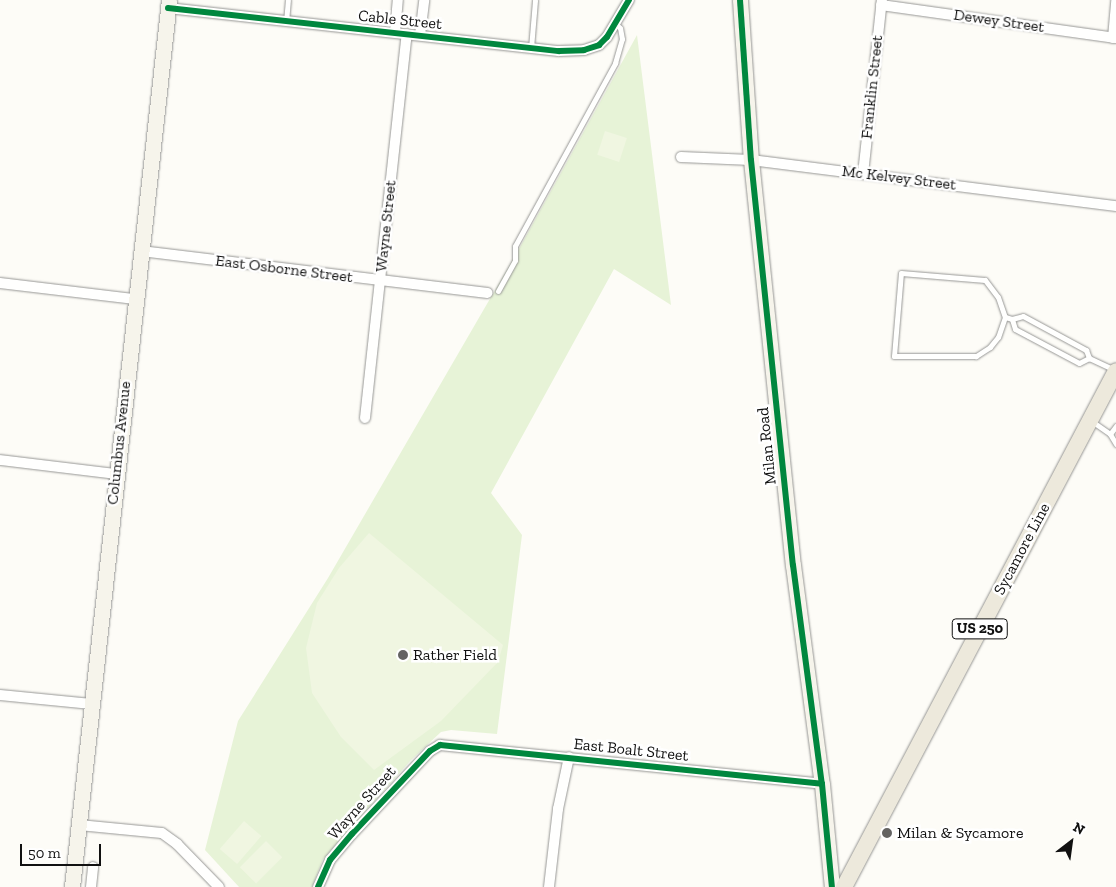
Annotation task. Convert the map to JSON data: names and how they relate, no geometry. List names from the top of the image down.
{
  "streets": {
    "main road": ["Sycamore Line", "US 250"],
    "street": [
      "Cable Street",
      "Dewey Street",
      "Franklin Street",
      "Mc Kelvey Street",
      "Wayne Street",
      "East Osborne Street",
      "Columbus Avenue",
      "Milan Road",
      "East Boalt Street"
    ]
  },
  "crossings": [
    ["Cable Street", "Wayne Street"],
    ["Cable Street", "Columbus Avenue"],
    ["Dewey Street", "Franklin Street"],
    ["Franklin Street", "Mc Kelvey Street"],
    ["Mc Kelvey Street", "Milan Road"],
    ["Wayne Street", "East Osborne Street"],
    ["Wayne Street", "East Boalt Street"],
    ["East Osborne Street", "Columbus Avenue"],
    ["Milan Road", "East Boalt Street"]
  ],
  "places": ["Rather Field", "Milan & Sycamore"],
  "scale_bar": "50 m",
  "north": "top right"
}
